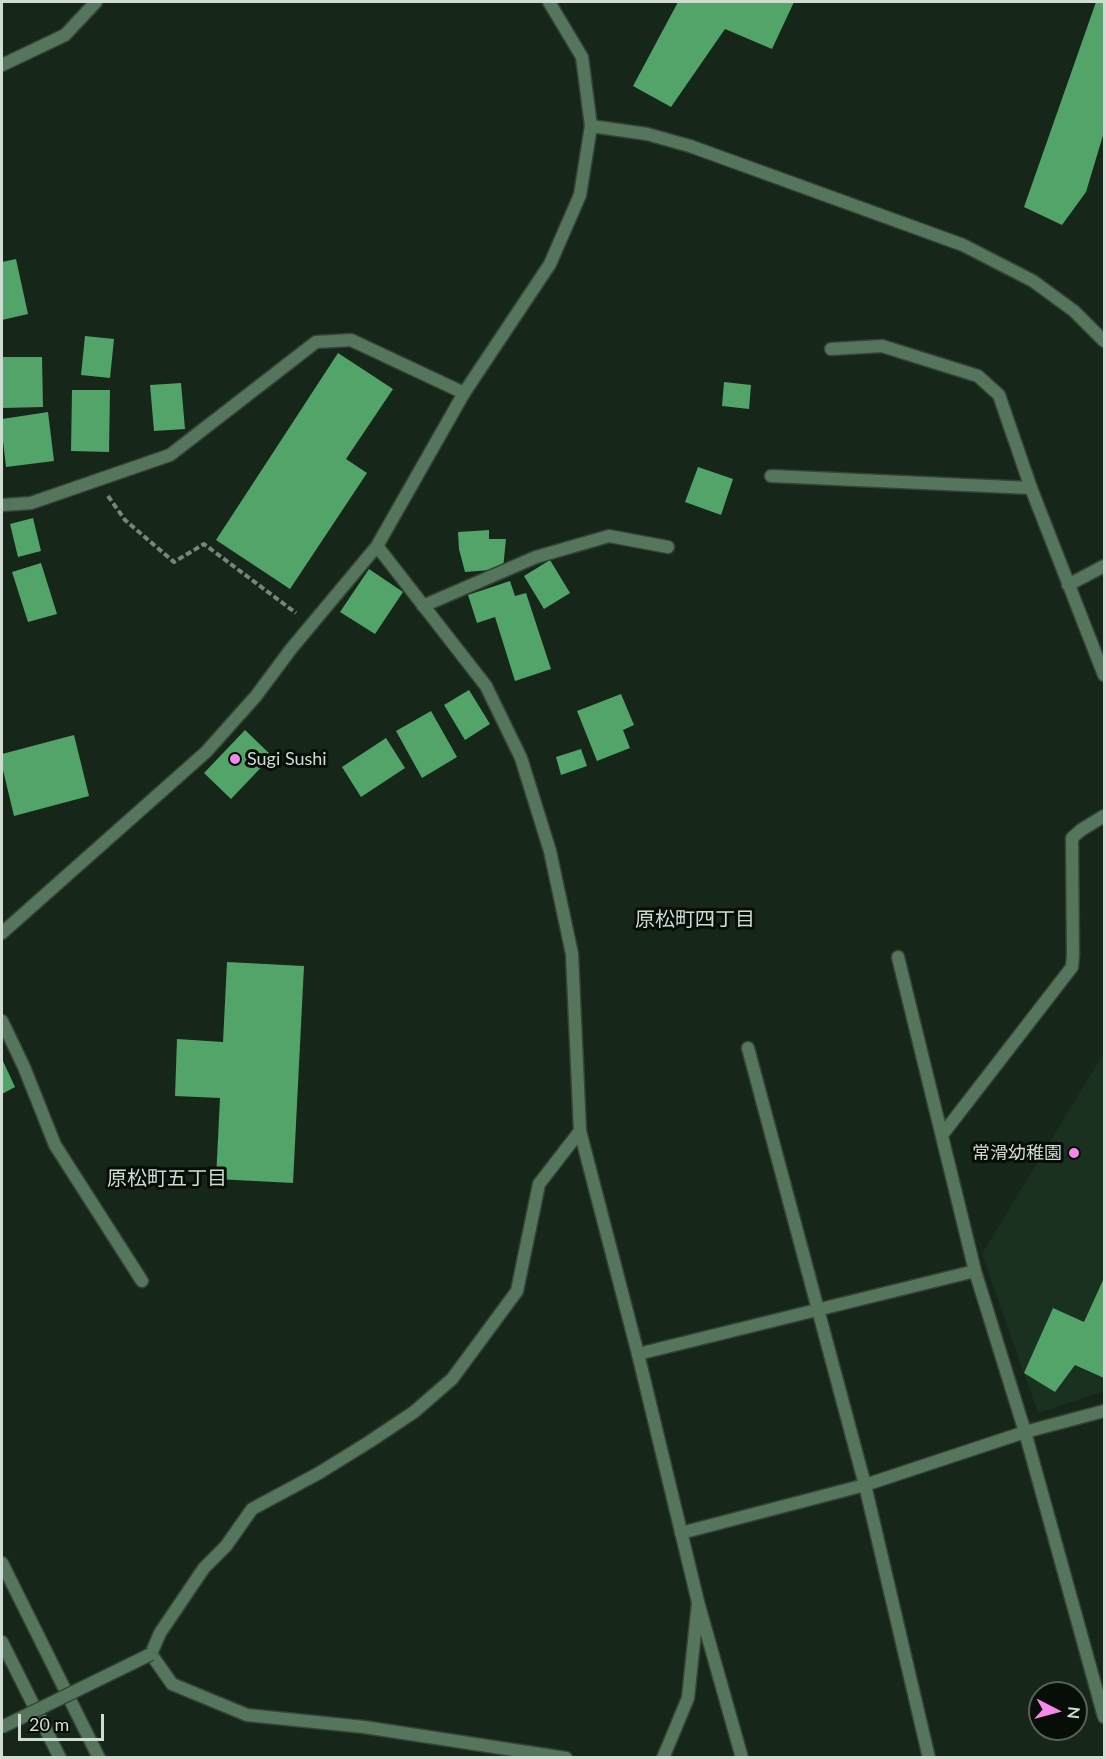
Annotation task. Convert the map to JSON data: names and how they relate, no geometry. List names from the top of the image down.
{
  "districts": ["原松町四丁目", "原松町五丁目"],
  "places": ["Sugi Sushi", "常滑幼稚園"],
  "scale_bar": "20 m",
  "north": "right"
}
